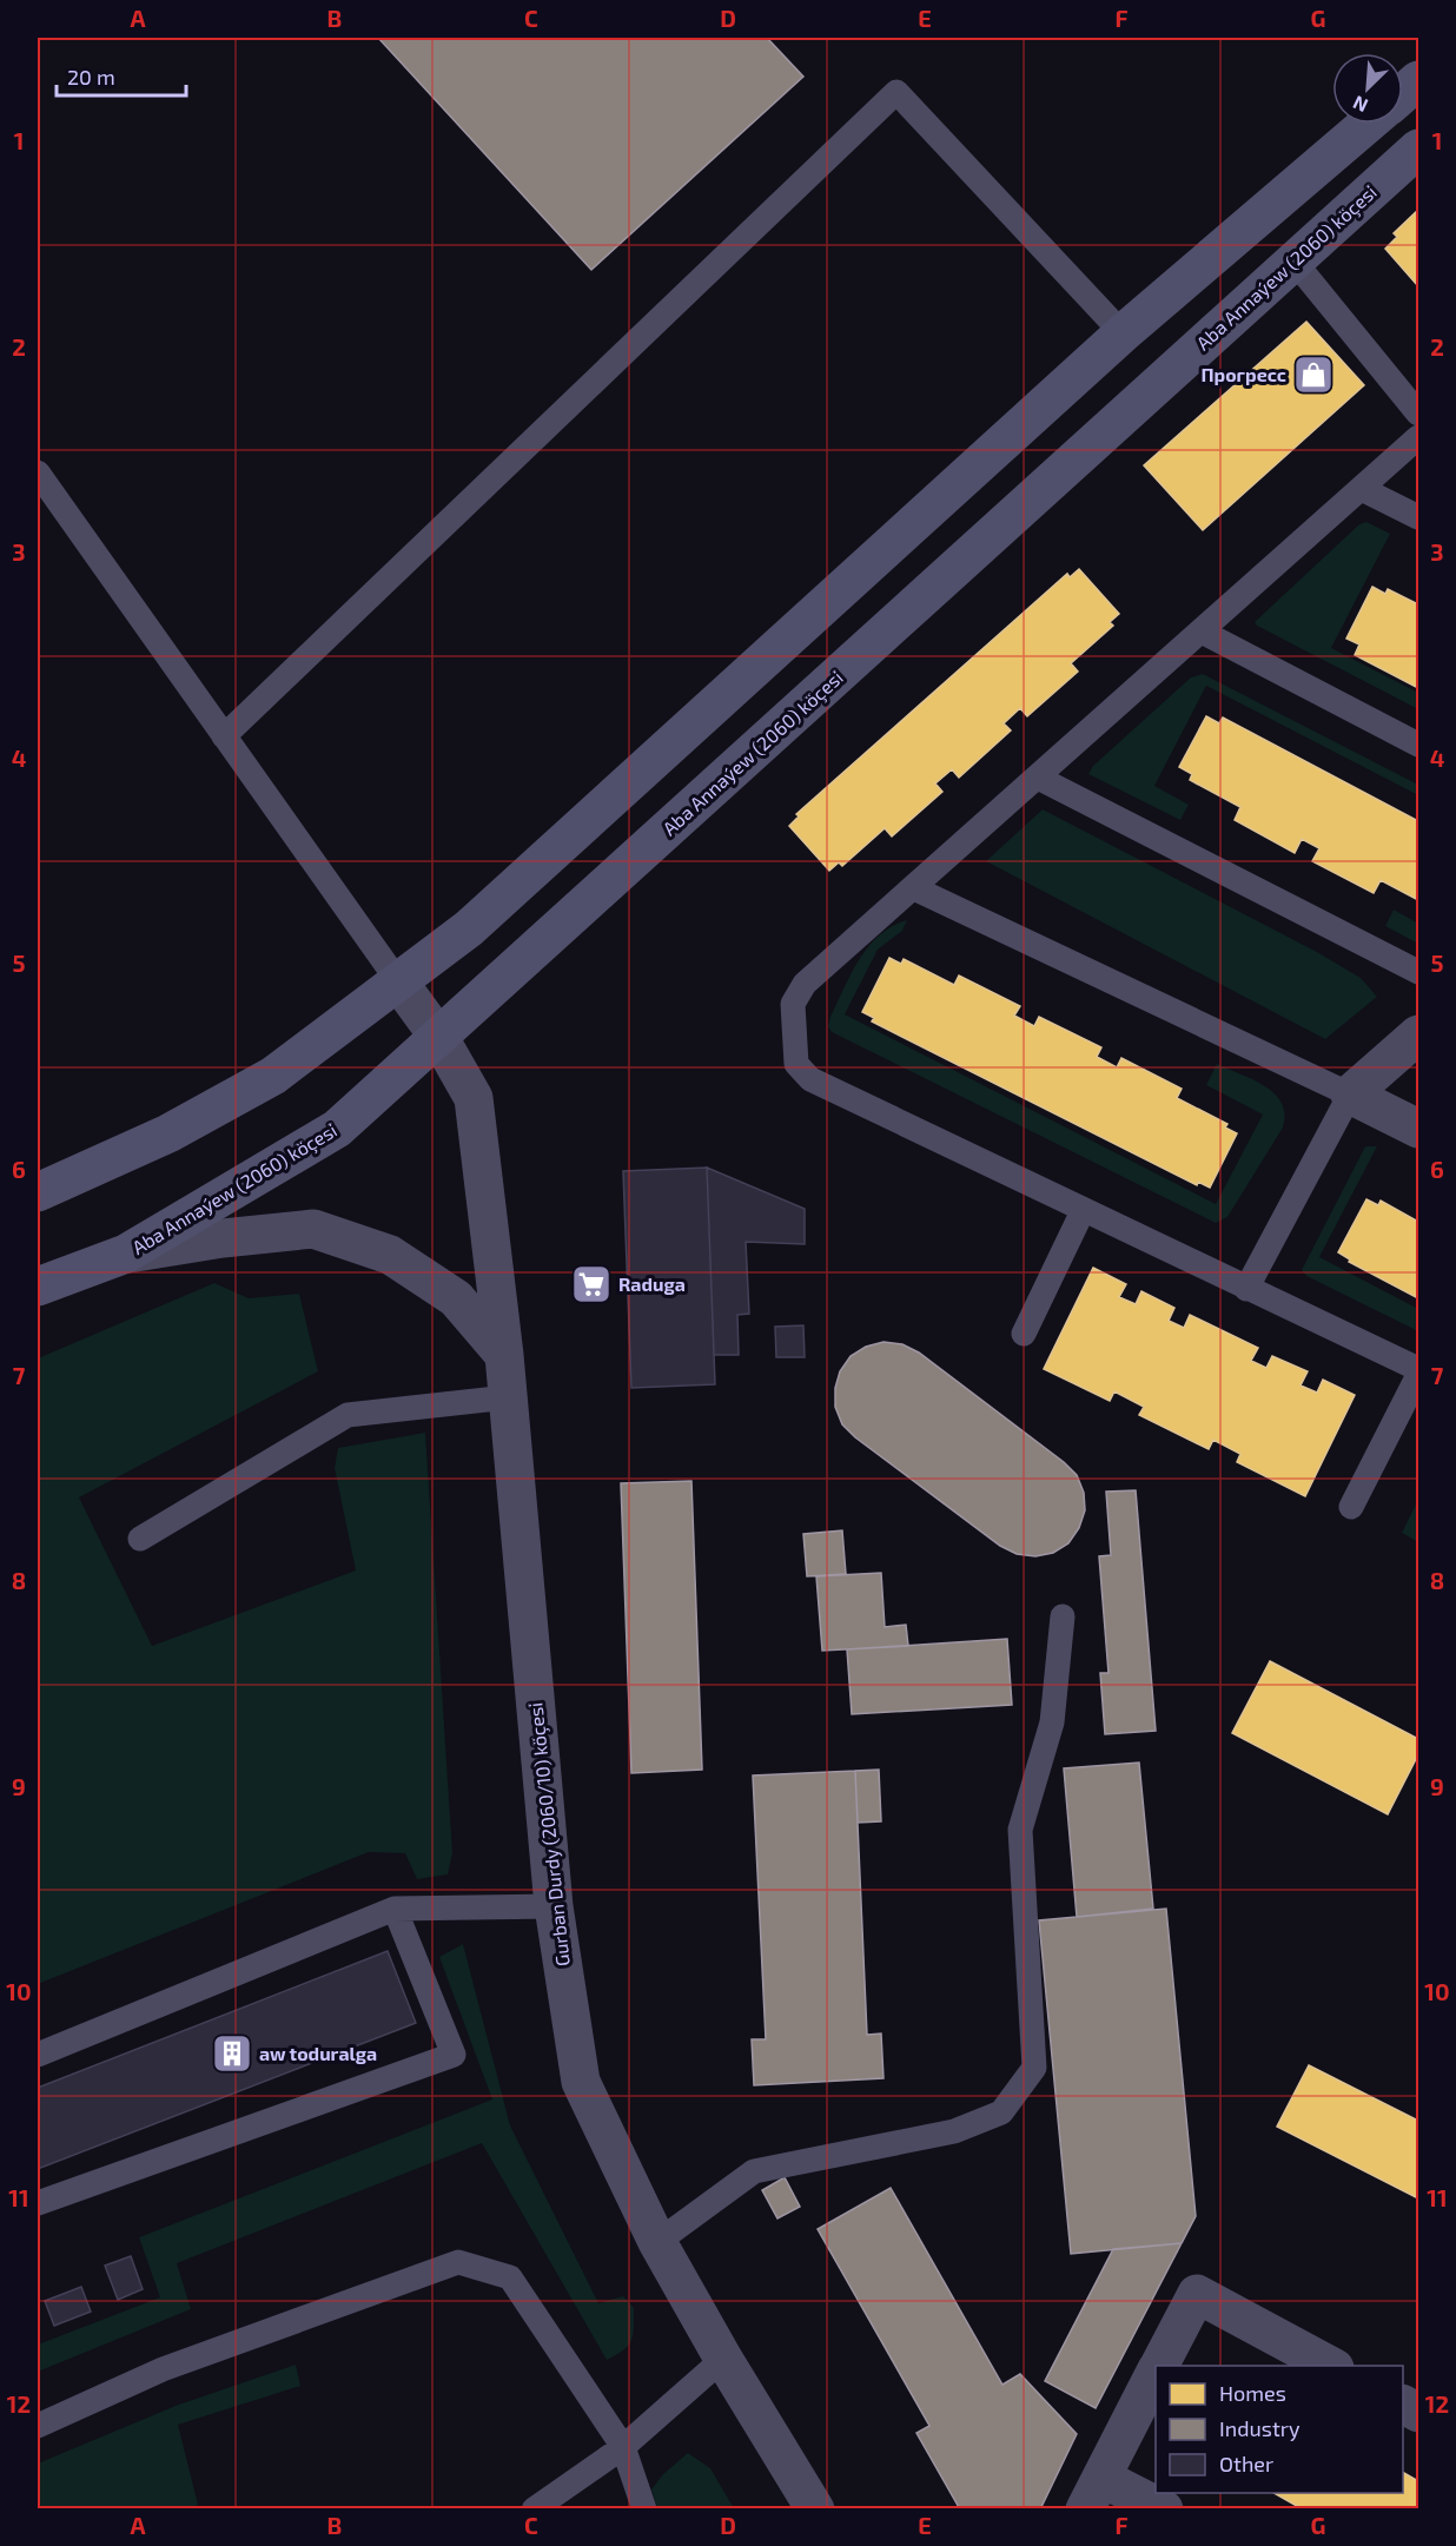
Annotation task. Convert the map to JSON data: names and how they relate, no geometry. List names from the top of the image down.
{
  "streets": {
    "main road": ["Aba Annaýew (2060) köçesi"],
    "street": ["Gurban Durdy (2060/10) köçesi"]
  },
  "crossings": [
    ["Aba Annaýew (2060) köçesi", "Gurban Durdy (2060/10) köçesi"]
  ],
  "places": {
    "shop": ["Прогресс"],
    "supermarket": ["Raduga"],
    "building": ["aw toduralga"]
  },
  "legend": ["Homes", "Industry", "Other"],
  "scale_bar": "20 m",
  "north": "bottom left",
  "grid": {
    "columns": [
      "A",
      "B",
      "C",
      "D",
      "E",
      "F",
      "G"
    ],
    "rows": [
      "1",
      "2",
      "3",
      "4",
      "5",
      "6",
      "7",
      "8",
      "9",
      "10",
      "11",
      "12"
    ]
  }
}
